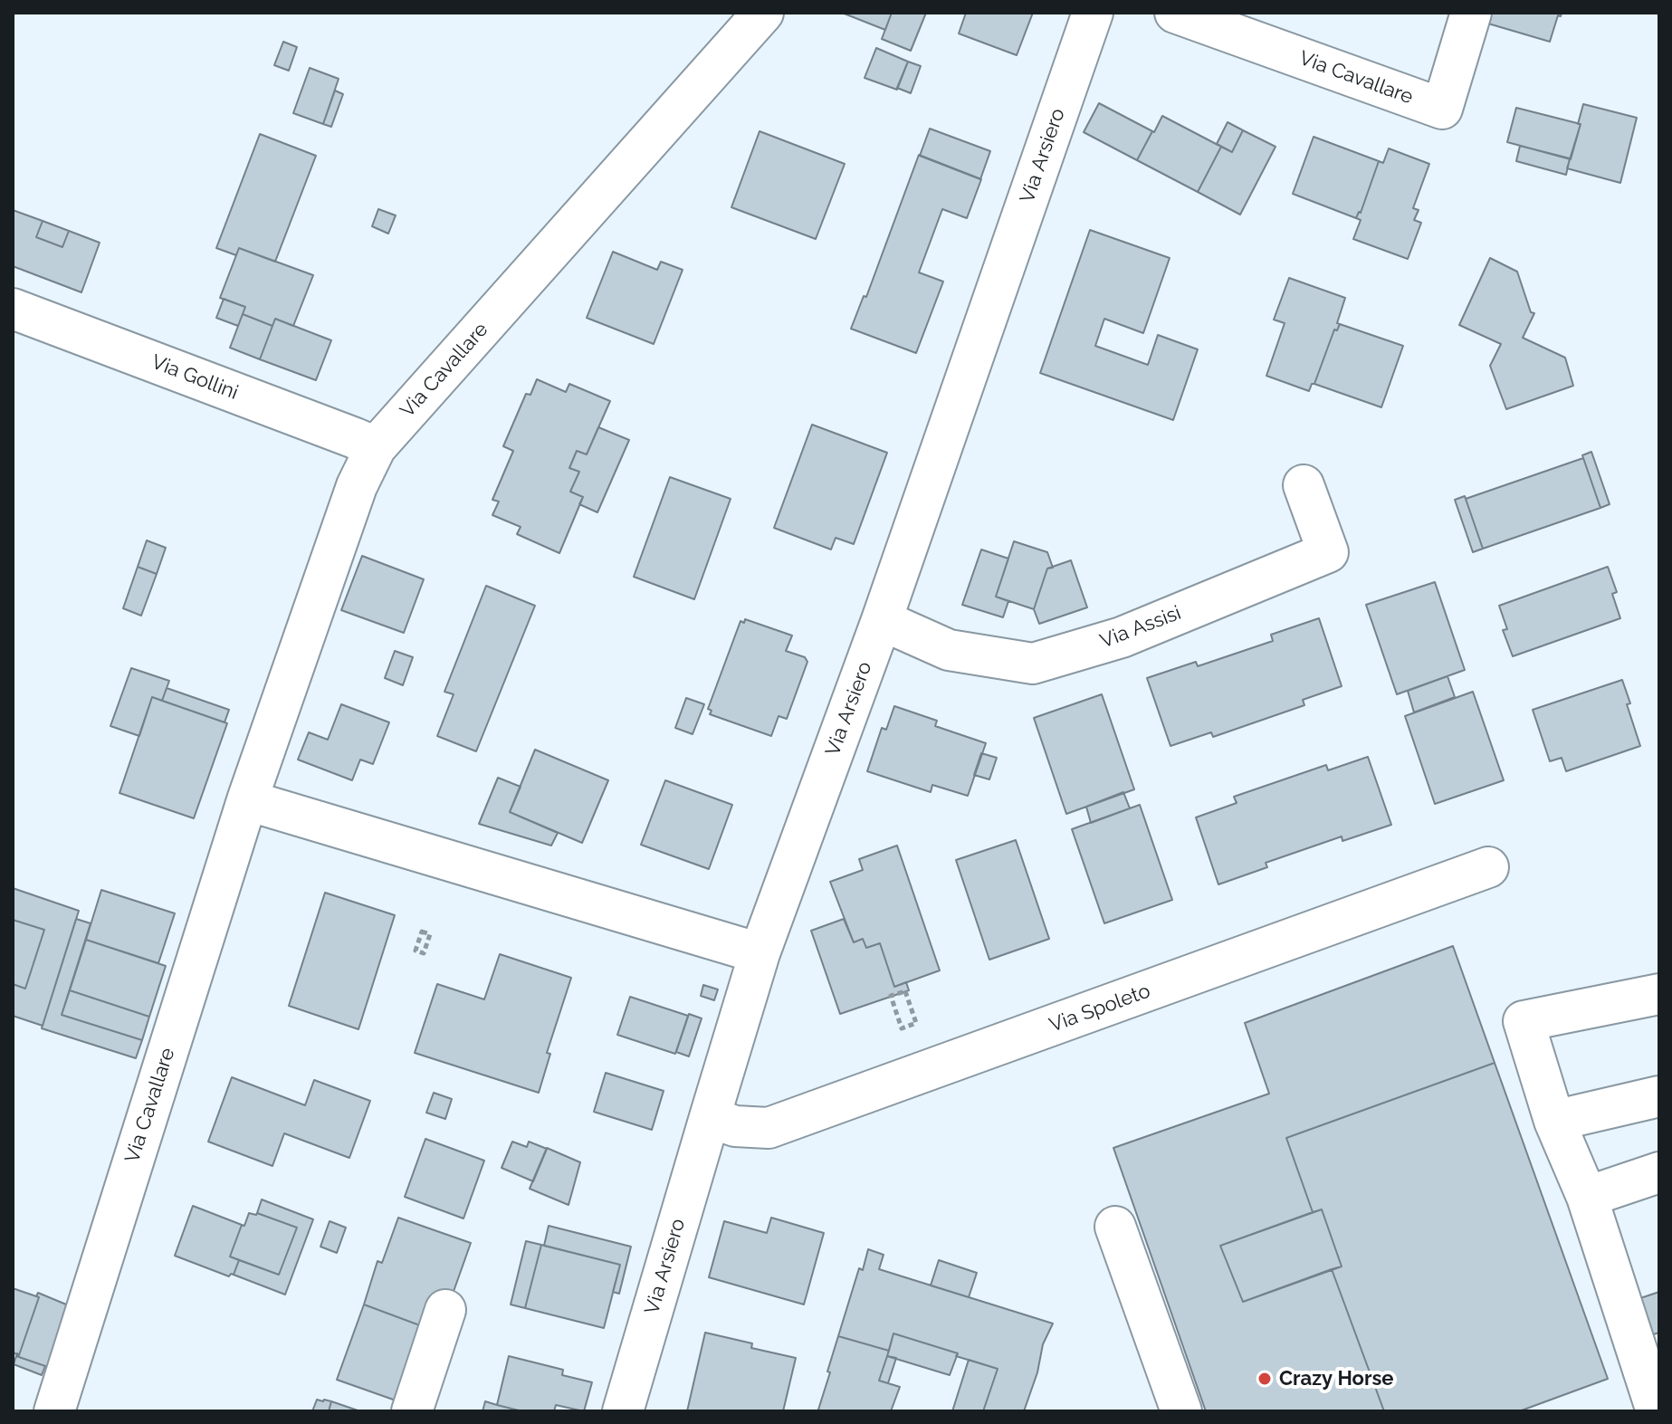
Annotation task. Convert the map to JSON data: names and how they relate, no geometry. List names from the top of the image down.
{
  "streets": {
    "street": [
      "Via Cavallare",
      "Via Arsiero",
      "Via Gollini",
      "Via Assisi",
      "Via Spoleto"
    ]
  },
  "crossings": [
    ["Via Cavallare", "Via Gollini"],
    ["Via Arsiero", "Via Assisi"],
    ["Via Arsiero", "Via Spoleto"]
  ],
  "places": ["Crazy Horse"]
}
